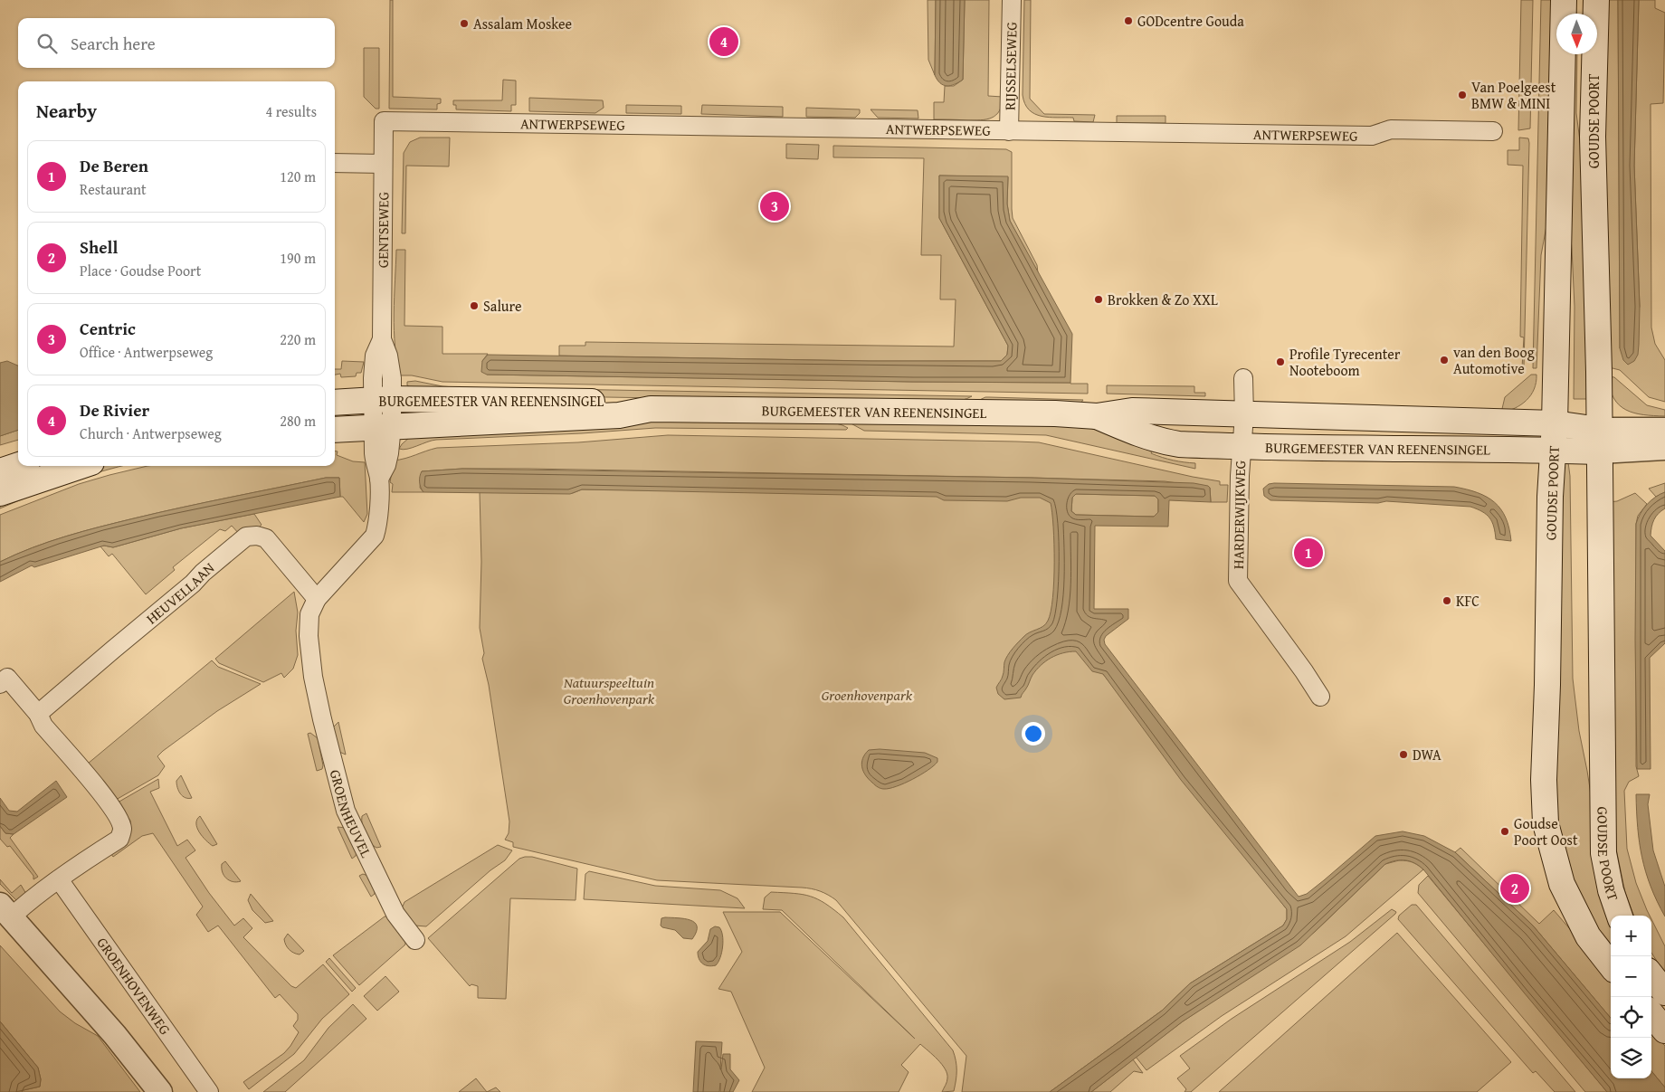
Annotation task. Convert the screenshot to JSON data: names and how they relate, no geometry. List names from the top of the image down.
{
  "streets": {
    "main road": ["GOUDSE POORT", "BURGEMEESTER VAN REENENSINGEL"],
    "street": [
      "RIJSSELSEWEG",
      "ANTWERPSEWEG",
      "GENTSEWEG",
      "HARDERWIJKWEG",
      "HEUVELLAAN",
      "GROENHEUVEL",
      "GROENHOVENWEG"
    ]
  },
  "crossings": [
    ["RIJSSELSEWEG", "ANTWERPSEWEG"],
    ["GOUDSE POORT", "BURGEMEESTER VAN REENENSINGEL"],
    ["ANTWERPSEWEG", "GENTSEWEG"],
    ["GENTSEWEG", "BURGEMEESTER VAN REENENSINGEL"],
    ["BURGEMEESTER VAN REENENSINGEL", "HARDERWIJKWEG"],
    ["HEUVELLAAN", "GROENHEUVEL"]
  ],
  "parks": ["Natuurspeeltuin Groenhovenpark", "Groenhovenpark"],
  "places": [
    "GODcentre Gouda",
    "Assalam Moskee",
    "Van Poelgeest BMW & MINI",
    "Brokken & Zo XXL",
    "Salure",
    "van den Boog Automotive",
    "Profile Tyrecenter Nooteboom",
    "KFC",
    "DWA",
    "Goudse Poort Oost"
  ],
  "north": "bottom",
  "page": {
    "search": "Search here",
    "pins": [
      "4",
      "3",
      "1",
      "2"
    ],
    "heading": ["Nearby", "4 results"],
    "list": [
      {
        "mark": "1",
        "name": "De Beren",
        "note": "Restaurant",
        "value": "120 m"
      },
      {
        "mark": "2",
        "name": "Shell",
        "note": "Place · Goudse Poort",
        "value": "190 m"
      },
      {
        "mark": "3",
        "name": "Centric",
        "note": "Office · Antwerpseweg",
        "value": "220 m"
      },
      {
        "mark": "4",
        "name": "De Rivier",
        "note": "Church · Antwerpseweg",
        "value": "280 m"
      }
    ],
    "map_buttons": ["+", "−"]
  }
}
